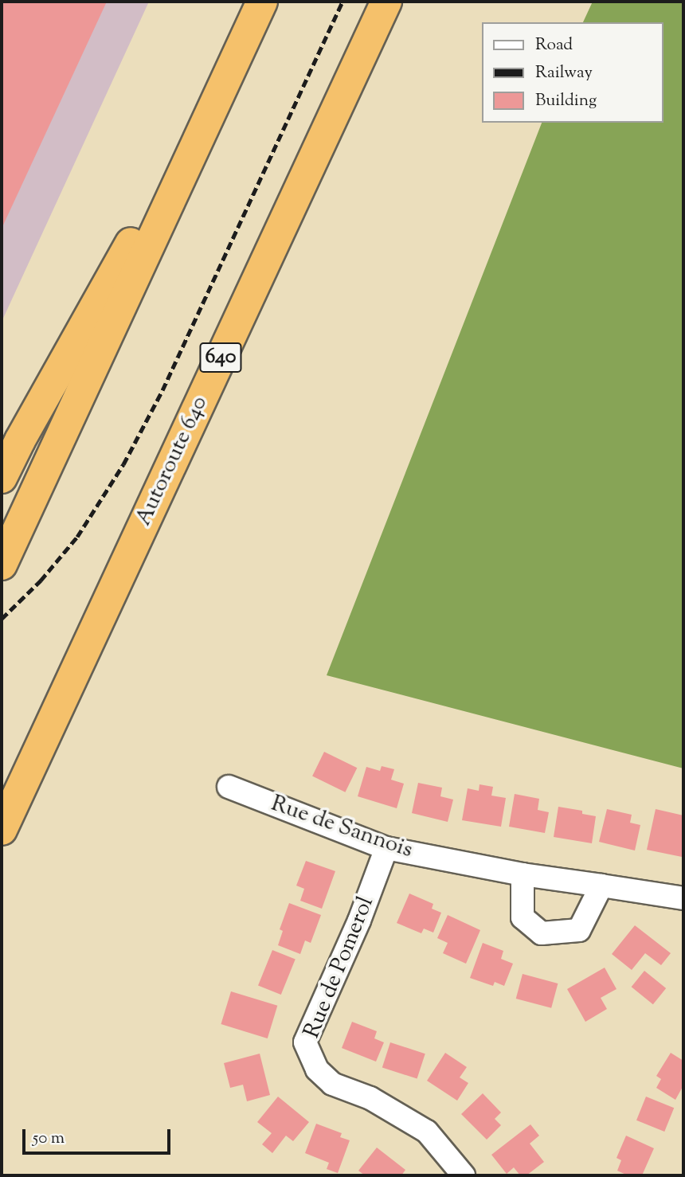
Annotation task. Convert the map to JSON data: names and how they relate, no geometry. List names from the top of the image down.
{
  "streets": {
    "highway": ["640", "Autoroute 640"],
    "street": ["Rue de Sannois", "Rue de Pomerol"]
  },
  "crossings": [
    ["Rue de Sannois", "Rue de Pomerol"]
  ],
  "legend": ["Road", "Railway", "Building"],
  "scale_bar": "50 m"
}
